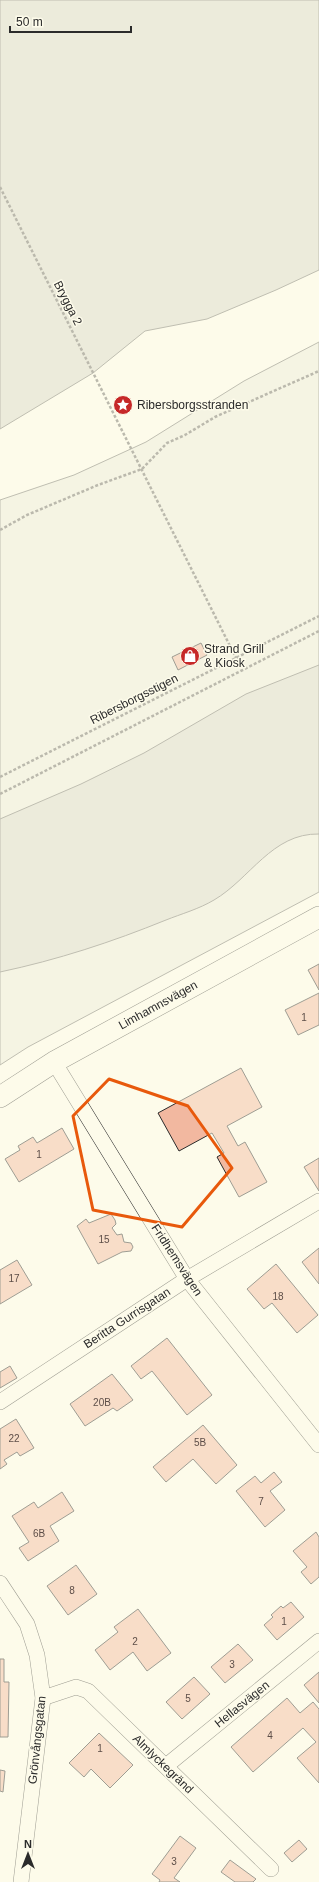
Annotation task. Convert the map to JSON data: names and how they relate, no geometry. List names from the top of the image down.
{
  "streets": {
    "main road": ["Limhamnsvägen"],
    "street": [
      "Fridhemsvägen",
      "Beritta Gurrisgatan",
      "Hellasvägen",
      "Grönvångsgatan",
      "Almlyckegränd"
    ],
    "path": ["Brygga 2", "Ribersborgsstigen"]
  },
  "crossings": [
    ["Brygga 2", "Ribersborgsstigen"],
    ["Limhamnsvägen", "Fridhemsvägen"],
    ["Fridhemsvägen", "Beritta Gurrisgatan"],
    ["Hellasvägen", "Almlyckegränd"],
    ["Grönvångsgatan", "Almlyckegränd"]
  ],
  "places": {
    "place": ["Ribersborgsstranden"],
    "shop": ["Strand Grill & Kiosk"]
  },
  "house_numbers": [
    "1",
    "1",
    "15",
    "17",
    "18",
    "20B",
    "22",
    "5B",
    "7",
    "6B",
    "8",
    "1",
    "2",
    "3",
    "5",
    "4",
    "1",
    "3"
  ],
  "scale_bar": "50 m",
  "north": "top"
}
